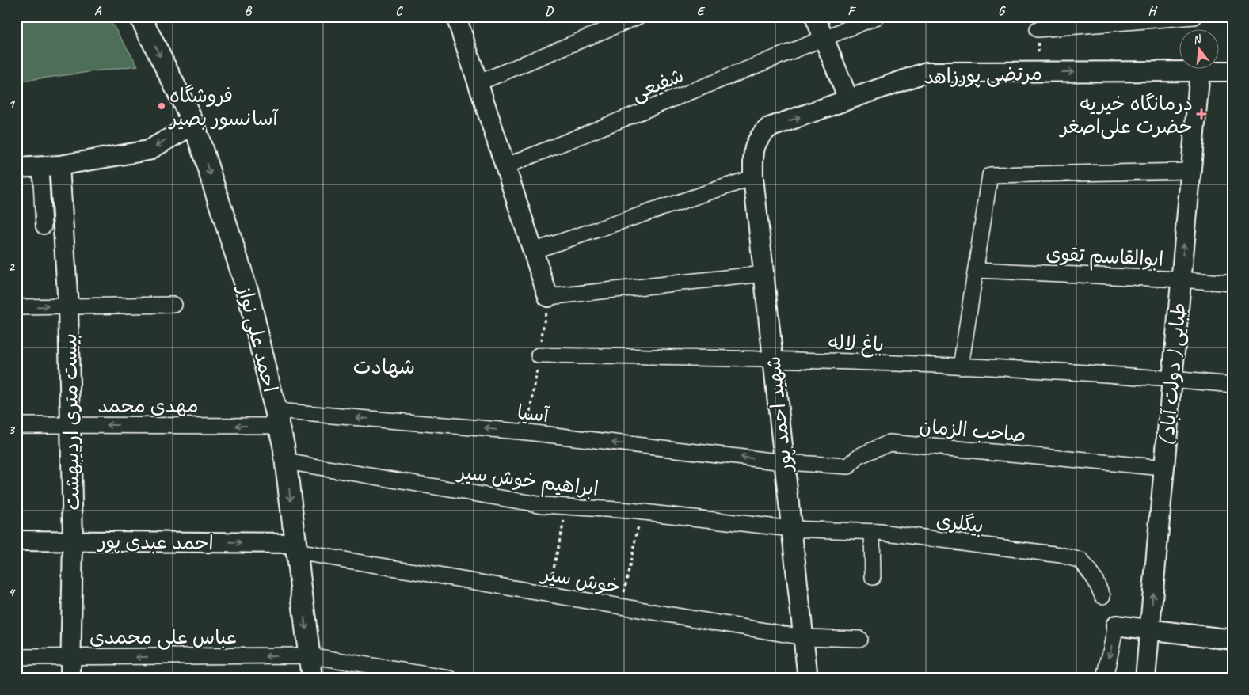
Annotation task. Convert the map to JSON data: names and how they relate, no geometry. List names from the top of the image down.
{
  "streets": {
    "main road": ["احمد علی نواز"],
    "street": [
      "مرتضی پورزاهد",
      "شفیعی",
      "ابوالقاسم تقوی",
      "باغ لاله",
      "طبایی ( دولت آباد )",
      "مهدی محمد",
      "آسیا",
      "شهید احمد پور",
      "بیست متری اردیبهشت",
      "صاحب الزمان",
      "ابراهیم خوش سیر",
      "بیگلری",
      "احمد عبدی پور",
      "خوش سیر",
      "عباس علی محمدی"
    ]
  },
  "crossings": [
    ["مرتضی پورزاهد", "طبایی ( دولت آباد )"],
    ["مرتضی پورزاهد", "شهید احمد پور"],
    ["ابوالقاسم تقوی", "طبایی ( دولت آباد )"],
    ["احمد علی نواز", "مهدی محمد"],
    ["احمد علی نواز", "آسیا"],
    ["احمد علی نواز", "ابراهیم خوش سیر"],
    ["احمد علی نواز", "احمد عبدی پور"],
    ["احمد علی نواز", "خوش سیر"],
    ["احمد علی نواز", "عباس علی محمدی"],
    ["باغ لاله", "طبایی ( دولت آباد )"],
    ["باغ لاله", "شهید احمد پور"],
    ["طبایی ( دولت آباد )", "صاحب الزمان"],
    ["مهدی محمد", "آسیا"],
    ["مهدی محمد", "بیست متری اردیبهشت"],
    ["آسیا", "شهید احمد پور"],
    ["آسیا", "صاحب الزمان"],
    ["شهید احمد پور", "صاحب الزمان"],
    ["شهید احمد پور", "ابراهیم خوش سیر"],
    ["شهید احمد پور", "بیگلری"],
    ["شهید احمد پور", "خوش سیر"],
    ["بیست متری اردیبهشت", "احمد عبدی پور"],
    ["بیست متری اردیبهشت", "عباس علی محمدی"],
    ["ابراهیم خوش سیر", "بیگلری"],
    ["احمد عبدی پور", "خوش سیر"]
  ],
  "one_way": [
    "احمد علی نواز",
    "طبایی ( دولت آباد )",
    "آسیا",
    "احمد عبدی پور",
    "عباس علی محمدی"
  ],
  "districts": ["شهادت"],
  "places": {
    "other": ["فروشگاه آسانسور بصیر"],
    "health": ["درمانگاه خیریه حضرت علی‌اصغر"]
  },
  "north": "top",
  "grid": {
    "columns": [
      "A",
      "B",
      "C",
      "D",
      "E",
      "F",
      "G",
      "H"
    ],
    "rows": [
      "1",
      "2",
      "3",
      "4"
    ]
  }
}
